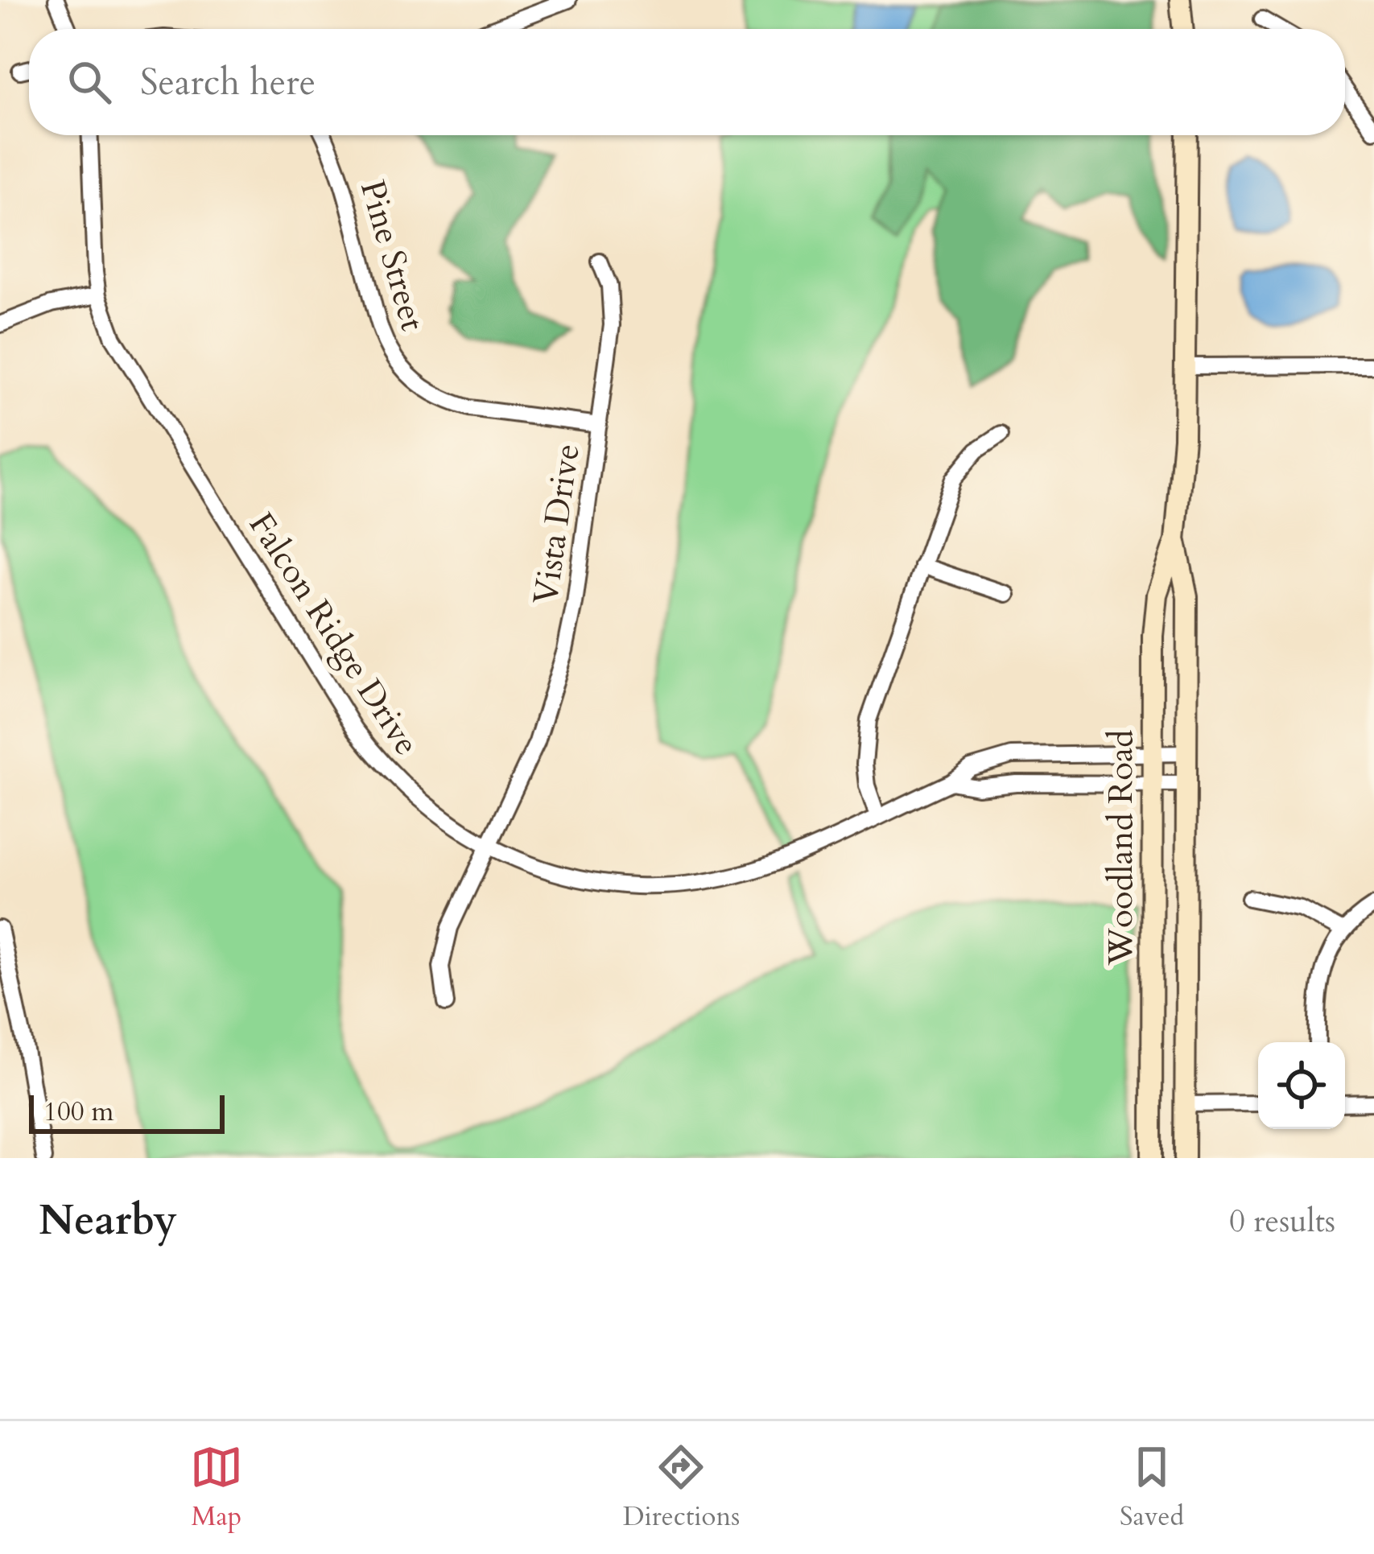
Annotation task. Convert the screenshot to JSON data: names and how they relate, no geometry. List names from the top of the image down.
{
  "streets": {
    "main road": ["Woodland Road"],
    "street": ["Pine Street", "Vista Drive", "Falcon Ridge Drive"]
  },
  "crossings": [
    ["Pine Street", "Vista Drive"],
    ["Vista Drive", "Falcon Ridge Drive"],
    ["Falcon Ridge Drive", "Woodland Road"]
  ],
  "scale_bar": "100 m",
  "page": {
    "search": "Search here",
    "scale": "100 m",
    "heading": ["Nearby", "0 results"],
    "nav": ["Map", "Directions", "Saved"]
  }
}
